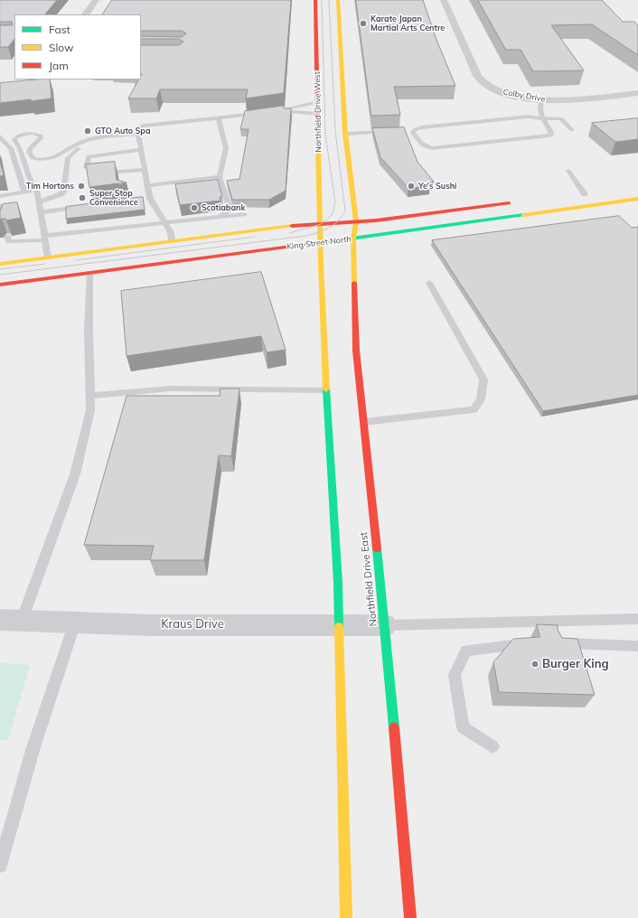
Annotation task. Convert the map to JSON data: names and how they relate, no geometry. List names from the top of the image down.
{
  "streets": {
    "main road": ["Northfield Drive West", "King Street North", "Northfield Drive East"],
    "street": ["Colby Drive", "Kraus Drive"]
  },
  "crossings": [
    ["Northfield Drive West", "King Street North"],
    ["King Street North", "Northfield Drive East"],
    ["Northfield Drive East", "Kraus Drive"]
  ],
  "places": [
    "Karate Japan Martial Arts Centre",
    "GTO Auto Spa",
    "Tim Hortons",
    "Ye's Sushi",
    "Super Stop Convenience",
    "Scotiabank",
    "Burger King"
  ],
  "legend": ["Fast", "Slow", "Jam"]
}
